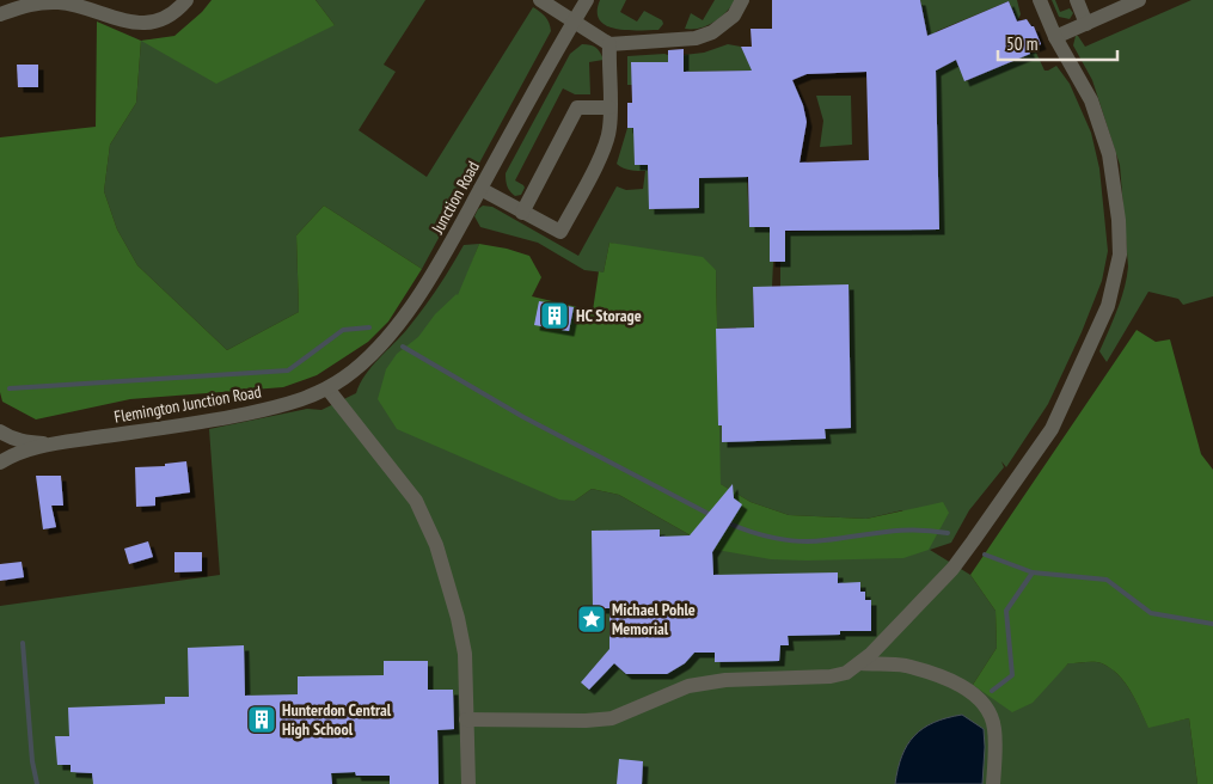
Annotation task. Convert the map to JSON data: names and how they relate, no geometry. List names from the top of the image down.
{
  "streets": {
    "street": ["Junction Road", "Flemington Junction Road"]
  },
  "crossings": [
    ["Junction Road", "Flemington Junction Road"]
  ],
  "places": {
    "building": ["HC Storage", "Hunterdon Central High School"],
    "place": ["Michael Pohle Memorial"]
  },
  "scale_bar": "50 m"
}
